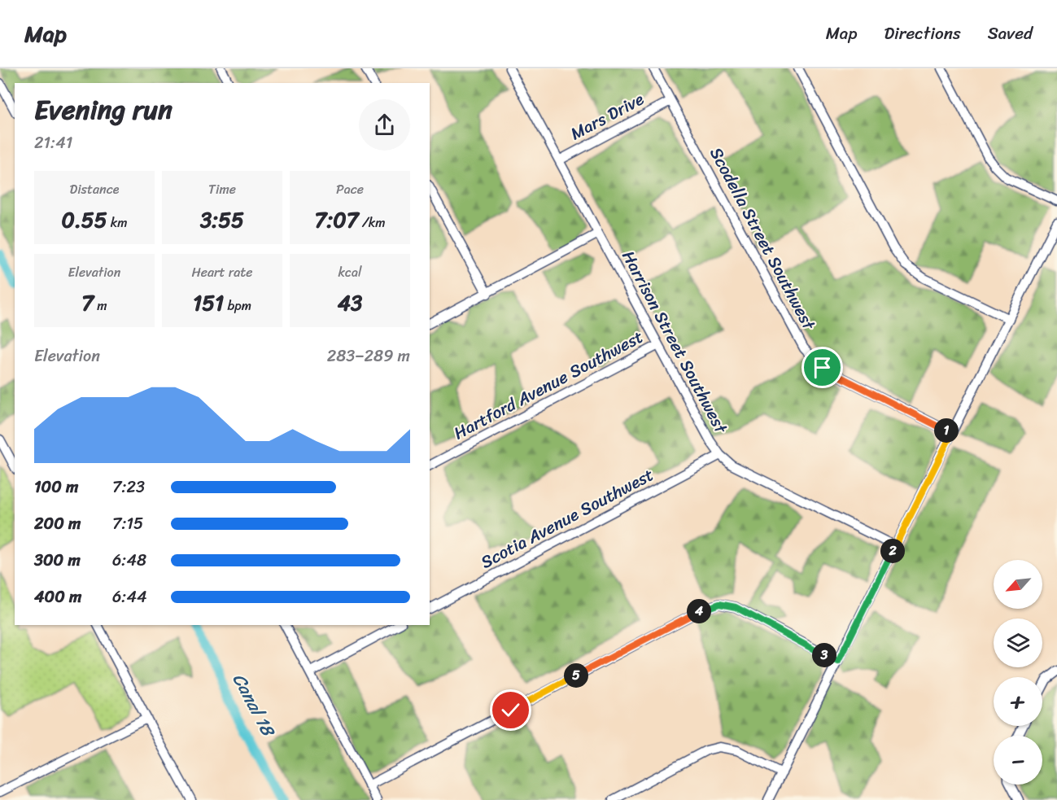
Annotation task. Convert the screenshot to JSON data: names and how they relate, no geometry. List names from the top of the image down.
{
  "streets": {
    "street": [
      "Mars Drive",
      "Scodella Street Southwest",
      "Harrison Street Southwest",
      "Hartford Avenue Southwest",
      "Scotia Avenue Southwest"
    ]
  },
  "crossings": [
    ["Mars Drive", "Scodella Street Southwest"],
    ["Mars Drive", "Harrison Street Southwest"],
    ["Harrison Street Southwest", "Hartford Avenue Southwest"],
    ["Harrison Street Southwest", "Scotia Avenue Southwest"]
  ],
  "water": ["Canal 18"],
  "north": "bottom left",
  "page": {
    "header": "Map",
    "nav": ["Map", "Directions", "Saved"],
    "heading": ["Evening run", "21:41"],
    "stats": [
      ["Distance", "0.55 km"],
      ["Time", "3:55"],
      ["Pace", "7:07 /km"],
      ["Elevation", "7 m"],
      ["Heart rate", "151 bpm"],
      ["kcal", "43"]
    ],
    "chart": ["Elevation", "283–289 m"],
    "pins": [
      "1",
      "2",
      "4",
      "3",
      "5"
    ],
    "list": [
      {
        "name": "100 m",
        "note": "7:23"
      },
      {
        "name": "200 m",
        "note": "7:15"
      },
      {
        "name": "300 m",
        "note": "6:48"
      },
      {
        "name": "400 m",
        "note": "6:44"
      }
    ],
    "map_buttons": ["+", "−"]
  }
}
